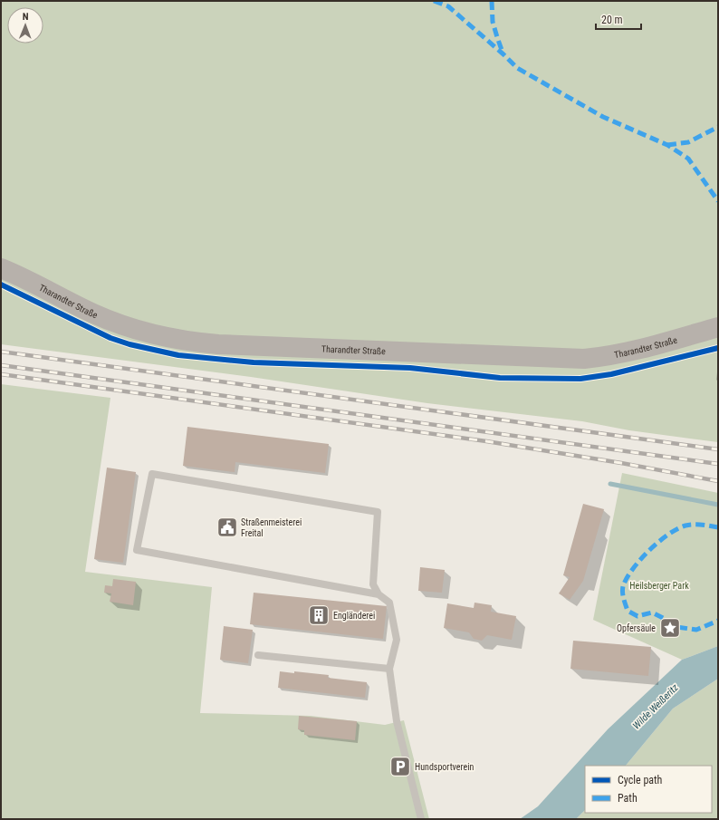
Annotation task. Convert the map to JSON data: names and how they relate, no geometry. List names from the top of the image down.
{
  "streets": {
    "main road": ["Tharandter Straße"]
  },
  "water": ["Wilde Weißeritz"],
  "parks": ["Heilsberger Park"],
  "places": {
    "public building": ["Straßenmeisterei Freital"],
    "building": ["Engländerei"],
    "place": ["Opfersäule"],
    "parking": ["Hundsportverein"]
  },
  "legend": ["Cycle path", "Path"],
  "scale_bar": "20 m",
  "north": "top"
}
